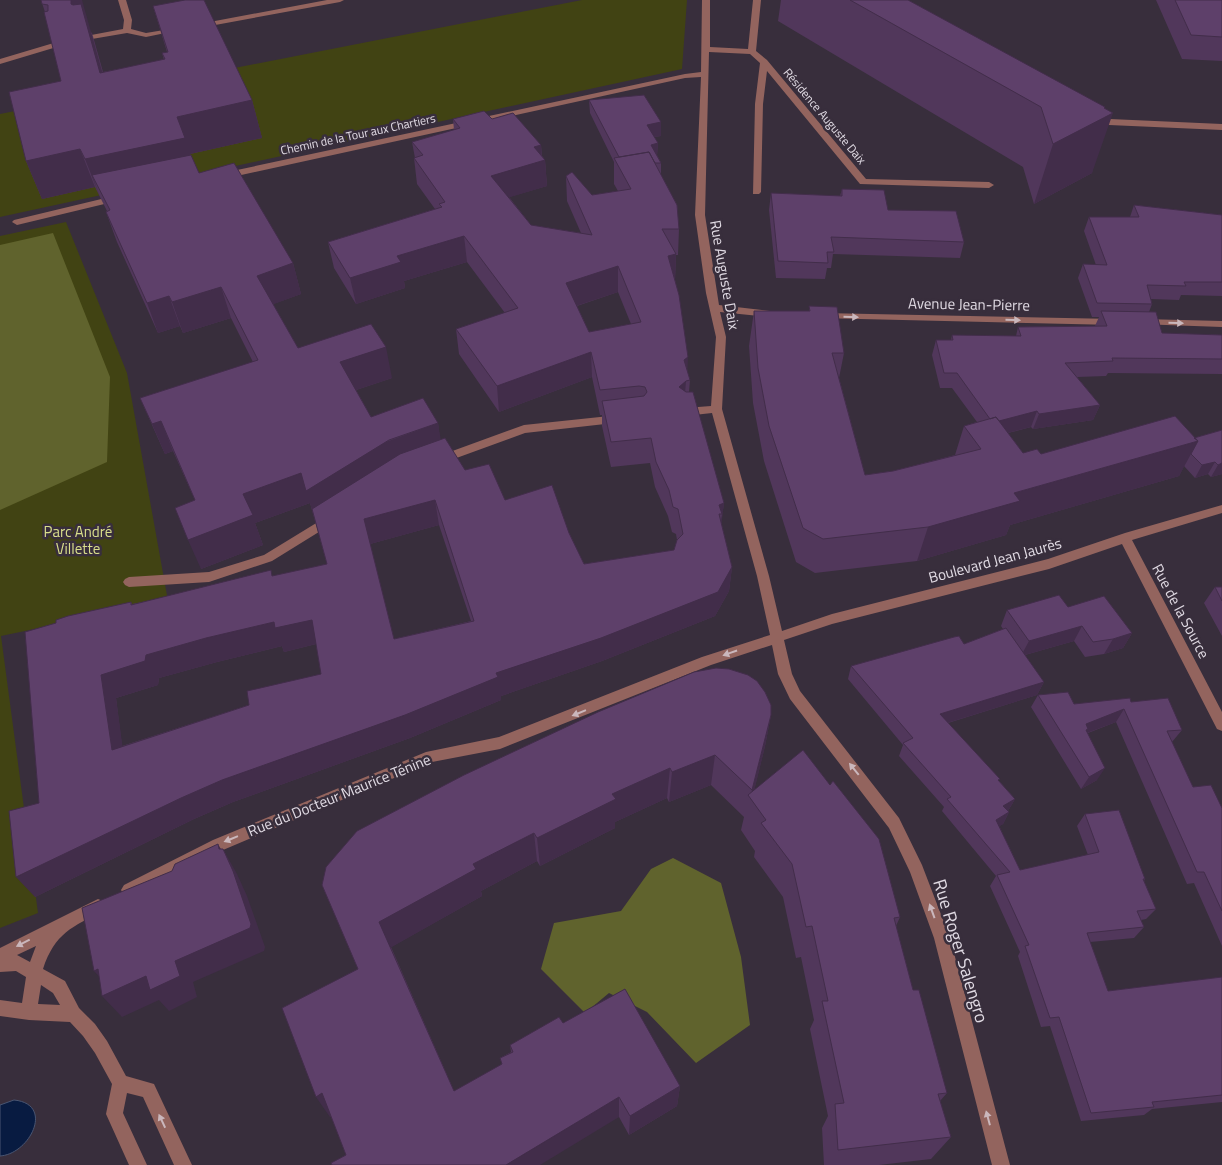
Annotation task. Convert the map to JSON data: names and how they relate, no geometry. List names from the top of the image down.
{
  "streets": {
    "street": [
      "Résidence Auguste Daix",
      "Chemin de la Tour aux Chartiers",
      "Rue Auguste Daix",
      "Avenue Jean-Pierre",
      "Boulevard Jean Jaurès",
      "Rue de la Source",
      "Rue du Docteur Maurice Ténine",
      "Rue Roger Salengro"
    ]
  },
  "crossings": [
    ["Chemin de la Tour aux Chartiers", "Rue Auguste Daix"],
    ["Rue Auguste Daix", "Boulevard Jean Jaurès"],
    ["Rue Auguste Daix", "Rue du Docteur Maurice Ténine"],
    ["Rue Auguste Daix", "Rue Roger Salengro"],
    ["Boulevard Jean Jaurès", "Rue de la Source"],
    ["Boulevard Jean Jaurès", "Rue du Docteur Maurice Ténine"],
    ["Boulevard Jean Jaurès", "Rue Roger Salengro"],
    ["Rue du Docteur Maurice Ténine", "Rue Roger Salengro"]
  ],
  "one_way": ["Avenue Jean-Pierre", "Rue du Docteur Maurice Ténine", "Rue Roger Salengro"],
  "parks": ["Parc André Villette"]
}
